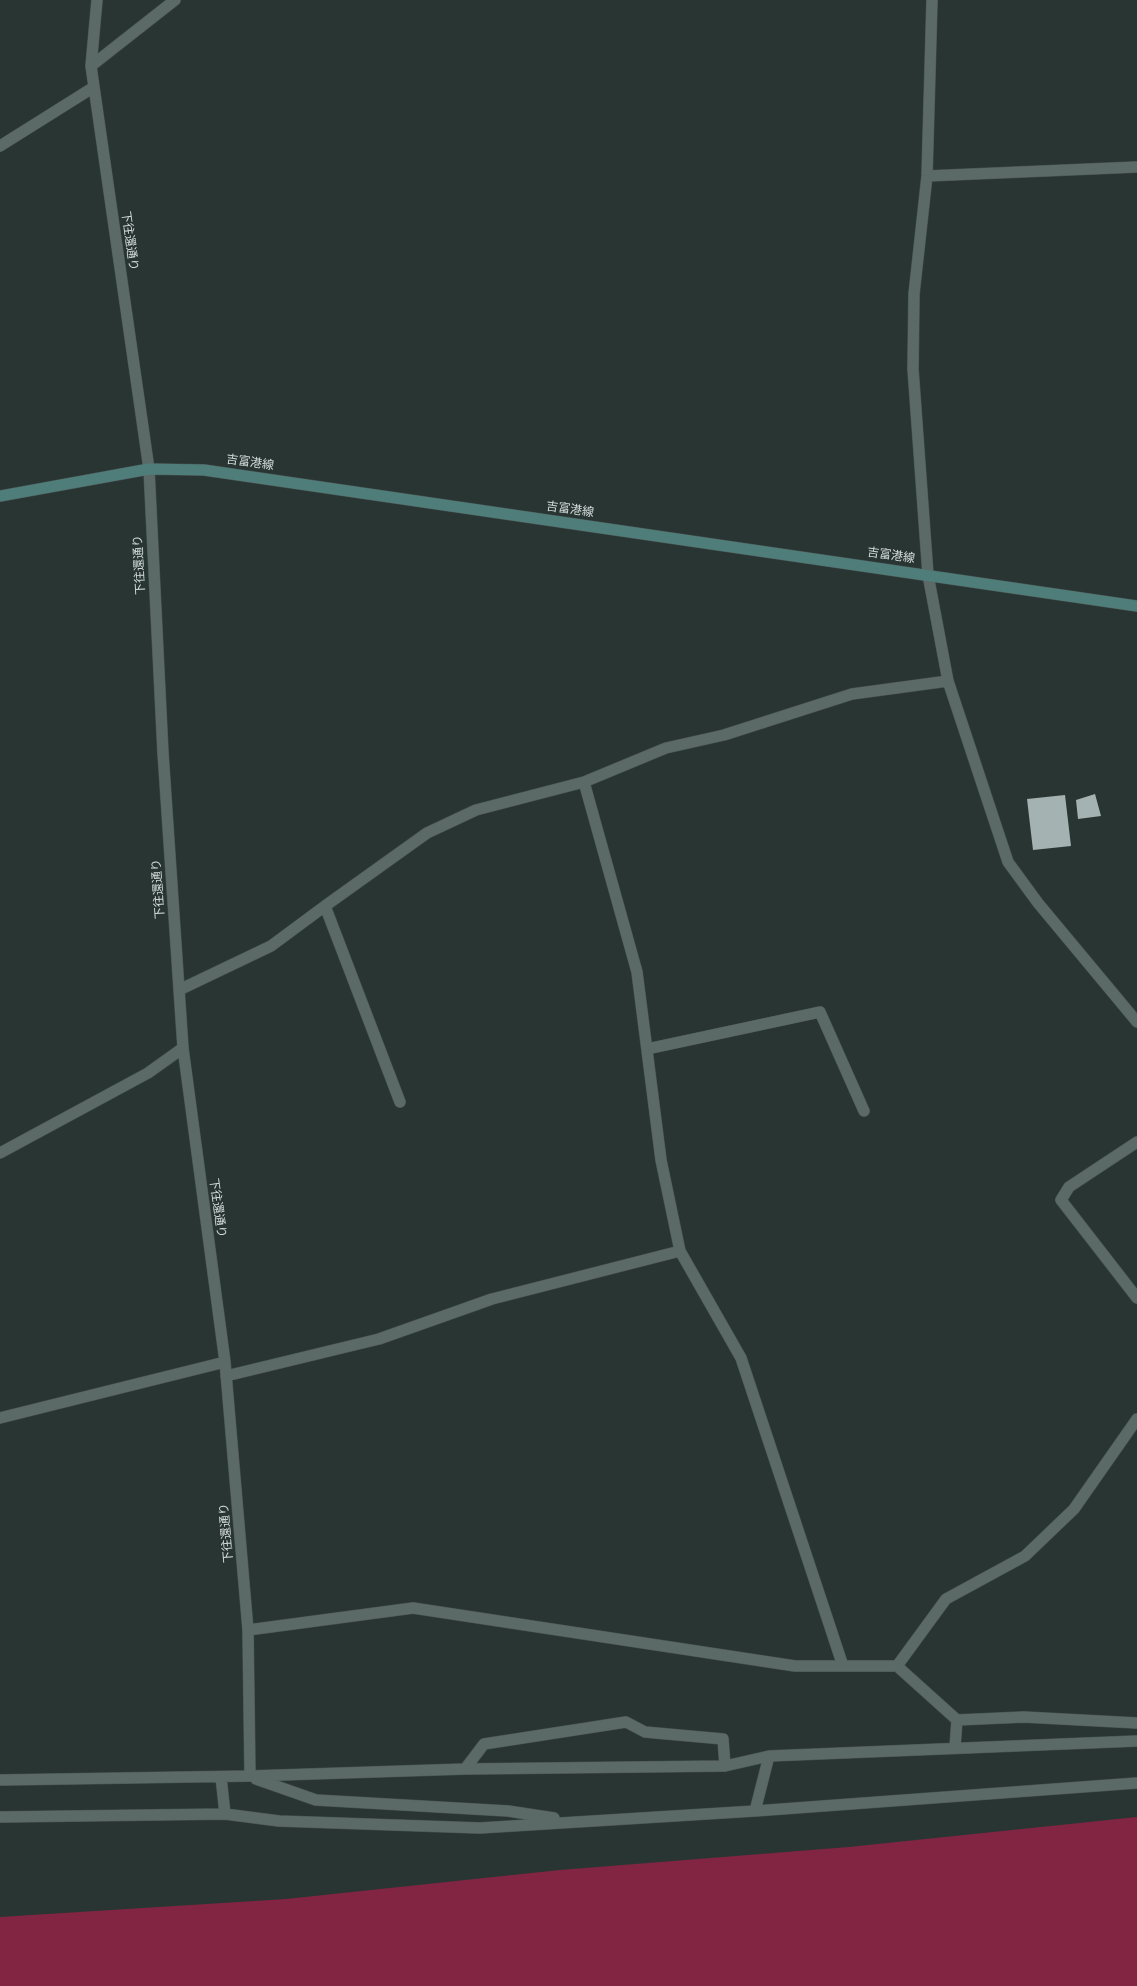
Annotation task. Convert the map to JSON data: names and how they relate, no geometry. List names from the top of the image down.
{
  "streets": {
    "main road": ["吉富港線"],
    "street": ["下往還通り"]
  },
  "crossings": [
    ["下往還通り", "吉富港線"]
  ]
}
